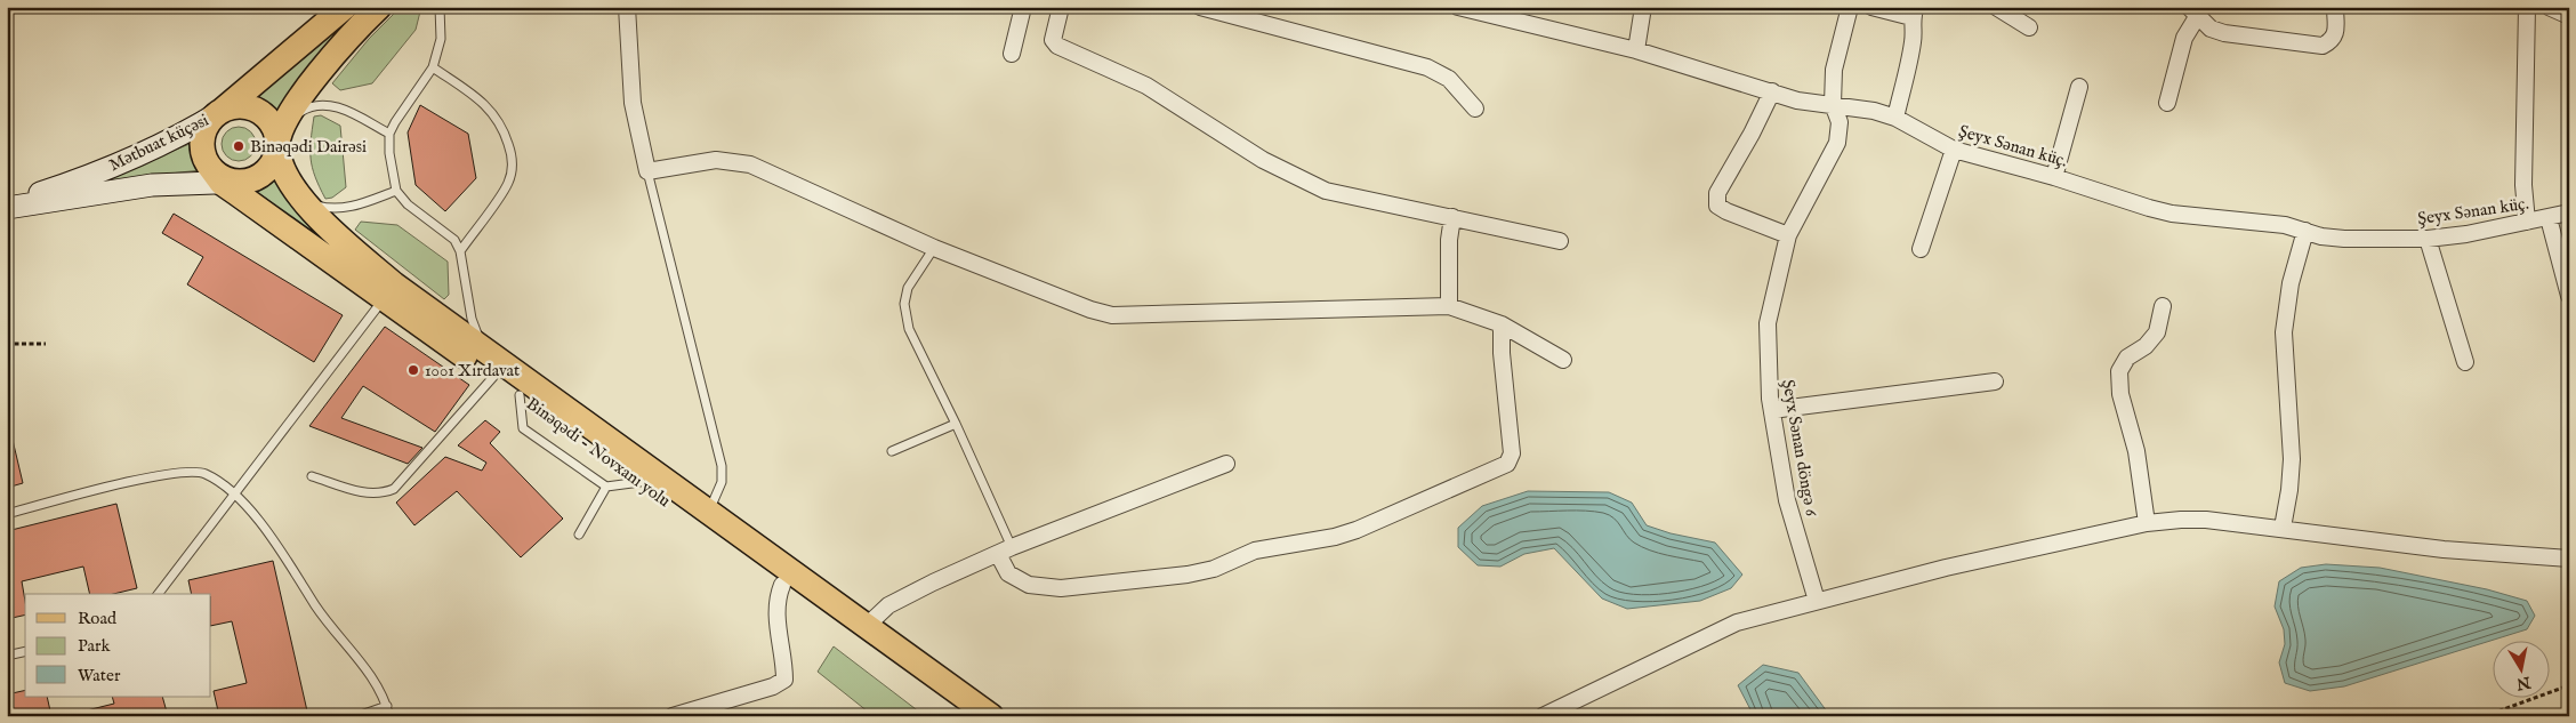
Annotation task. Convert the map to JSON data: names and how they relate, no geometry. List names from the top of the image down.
{
  "streets": {
    "main road": ["Mətbuat küçəsi", "Binəqədi - Novxanı yolu"],
    "street": ["Şeyx Sənan küç.", "Şeyx Sənan döngə 6"]
  },
  "crossings": [
    ["Mətbuat küçəsi", "Binəqədi - Novxanı yolu"],
    ["Şeyx Sənan küç.", "Şeyx Sənan döngə 6"]
  ],
  "places": ["Binəqədi Dairəsi", "1001 Xırdavat"],
  "legend": ["Road", "Park", "Water"],
  "north": "bottom"
}
